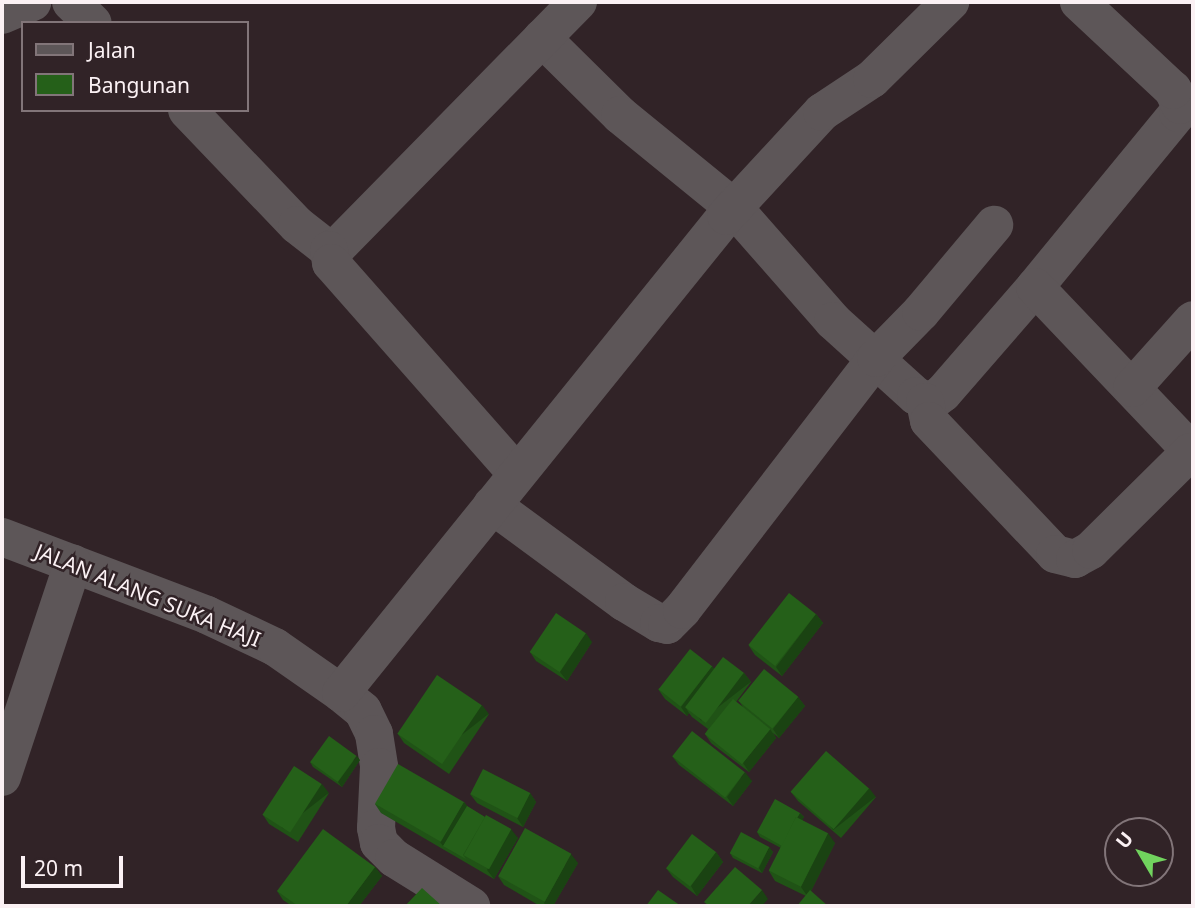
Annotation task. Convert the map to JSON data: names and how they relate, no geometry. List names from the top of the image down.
{
  "streets": {
    "street": ["JALAN ALANG SUKA HAJI"]
  },
  "legend": ["Jalan", "Bangunan"],
  "scale_bar": "20 m",
  "north": "top left"
}
